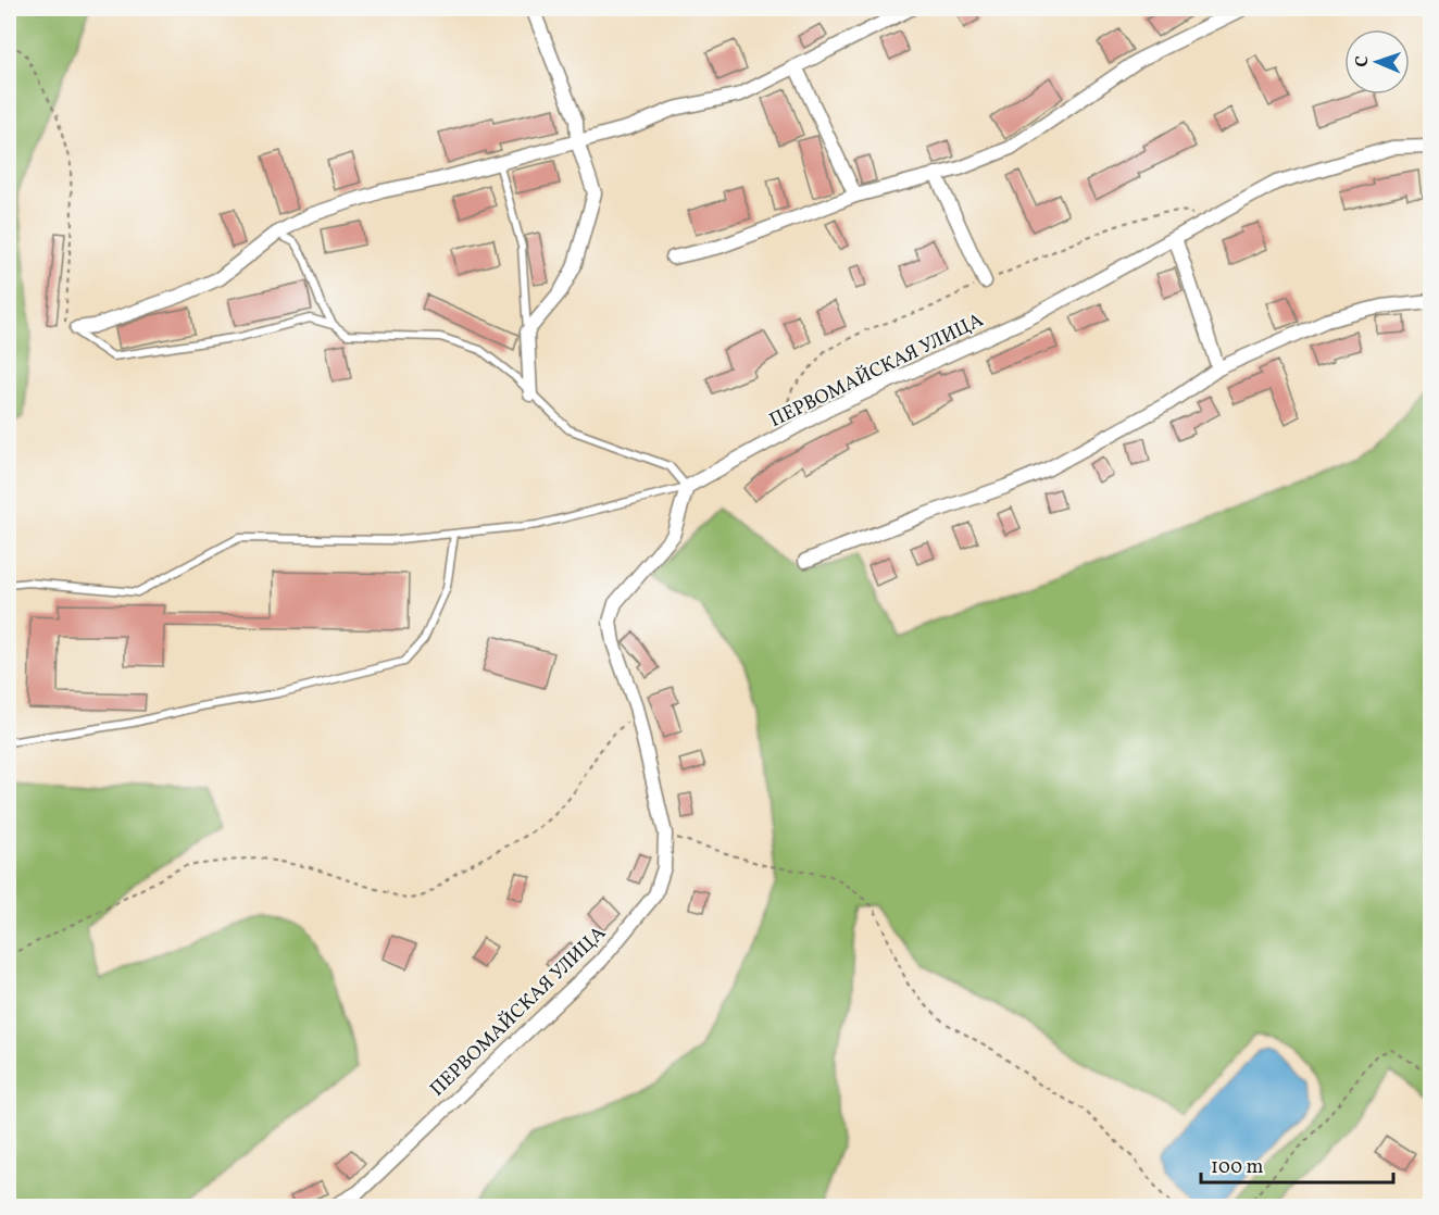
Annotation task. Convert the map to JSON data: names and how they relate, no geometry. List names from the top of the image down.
{
  "streets": {
    "street": ["ПЕРВОМАЙСКАЯ УЛИЦА"]
  },
  "scale_bar": "100 m",
  "north": "left"
}
